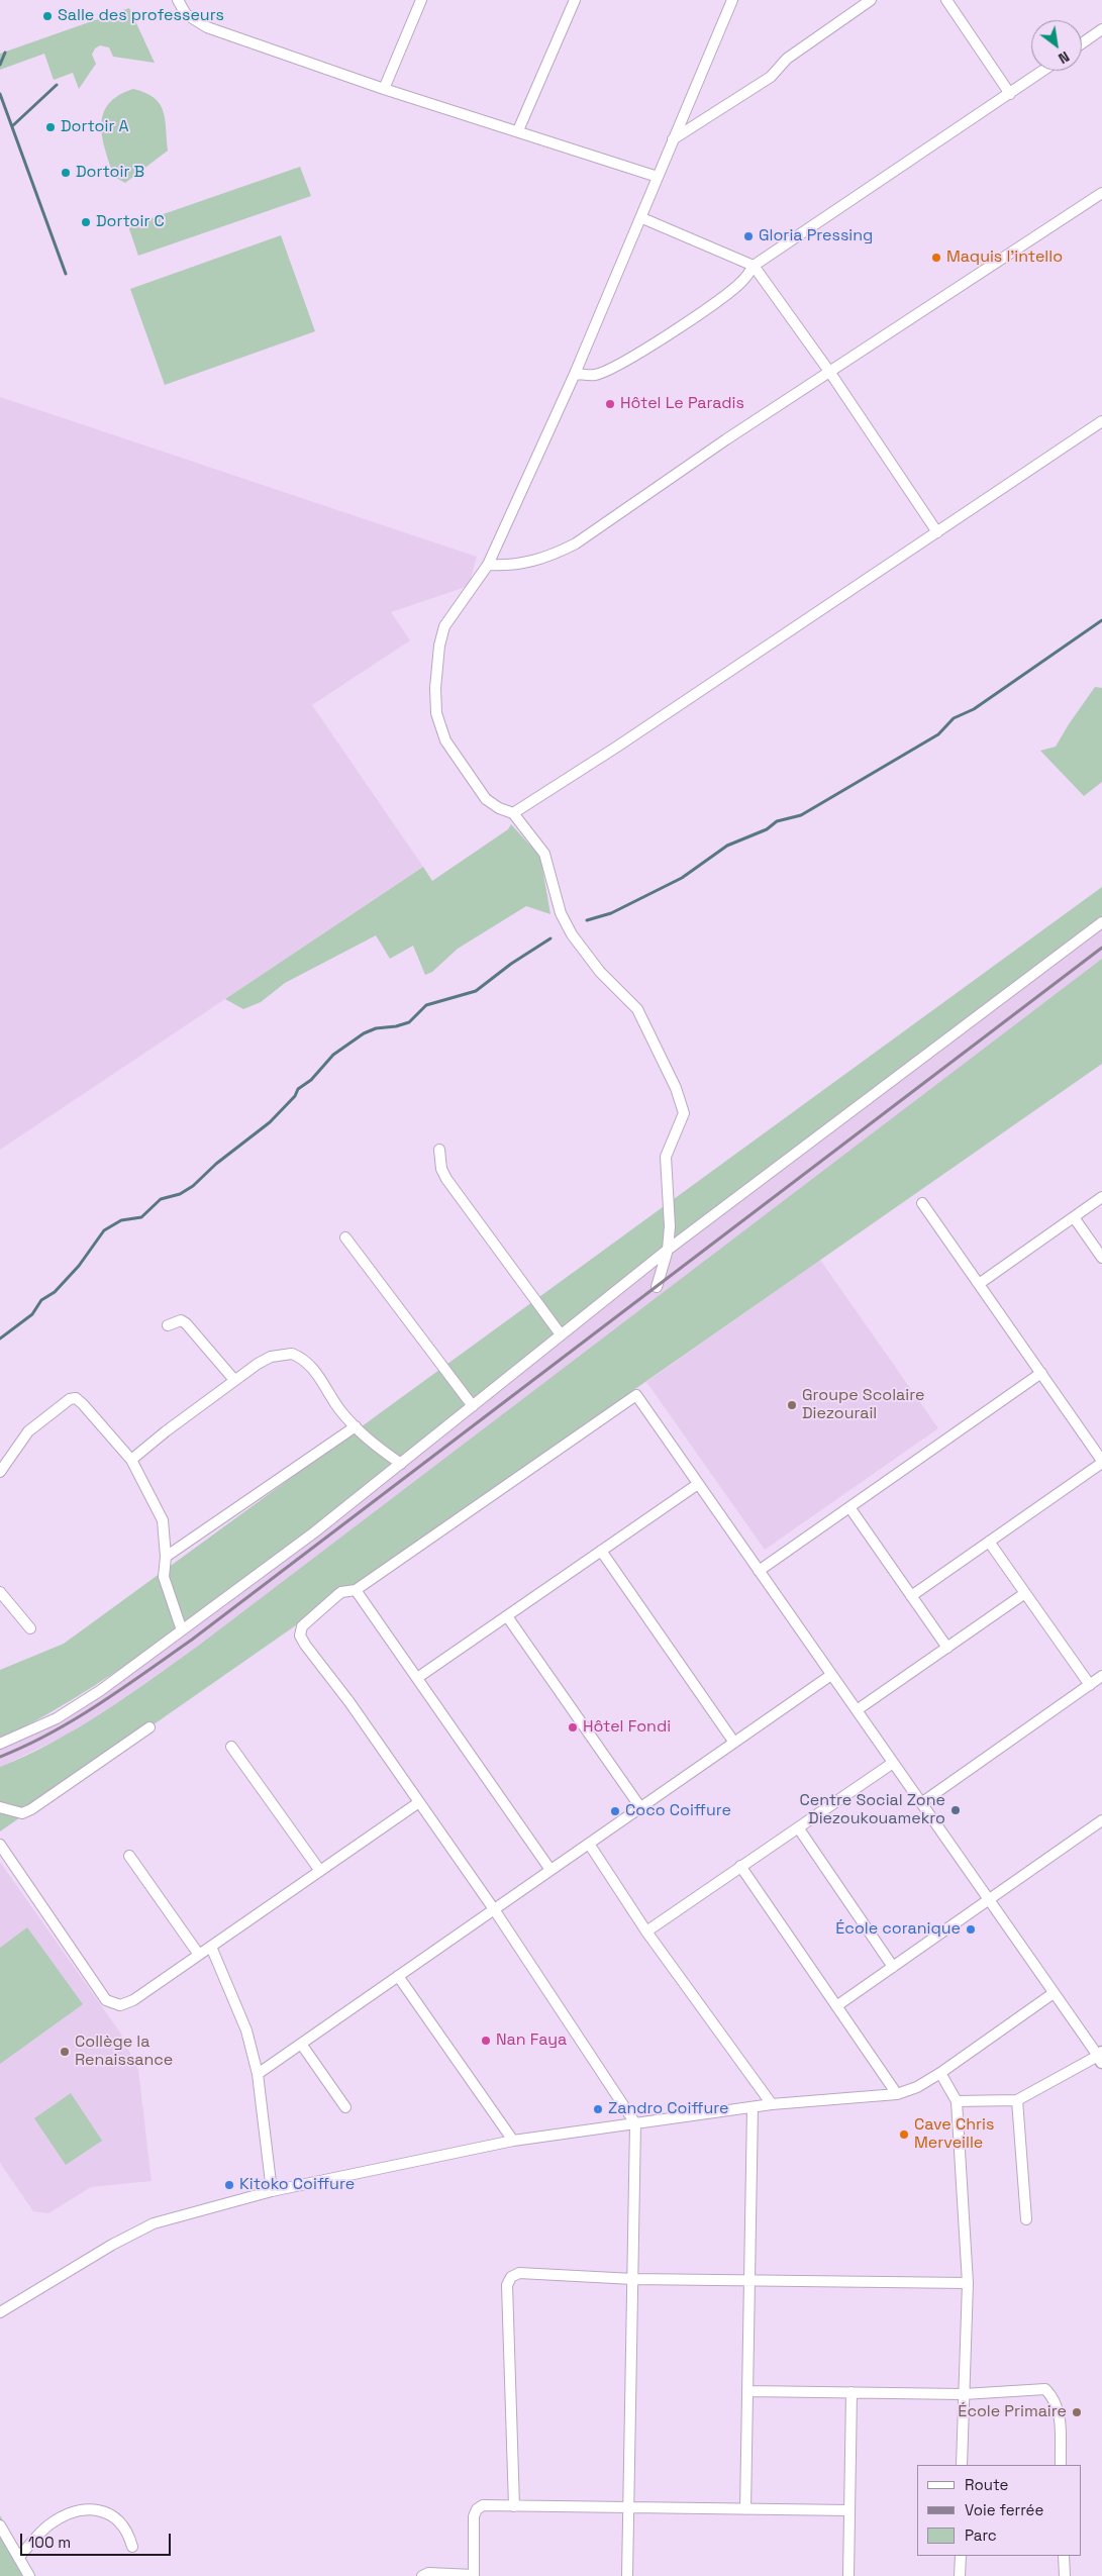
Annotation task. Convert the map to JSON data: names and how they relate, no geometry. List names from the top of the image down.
{
  "places": [
    "Salle des professeurs",
    "Dortoir A",
    "Dortoir B",
    "Dortoir C",
    "Gloria Pressing",
    "Maquis l'intello",
    "Hôtel Le Paradis",
    "Groupe Scolaire Diezourail",
    "Hôtel Fondi",
    "Centre Social Zone Diezoukouamekro",
    "Coco Coiffure",
    "École coranique",
    "Nan Faya",
    "Collège la Renaissance",
    "Zandro Coiffure",
    "Cave Chris Merveille",
    "Kitoko Coiffure",
    "École Primaire"
  ],
  "legend": ["Route", "Voie ferrée", "Parc"],
  "scale_bar": "100 m",
  "north": "bottom right"
}
